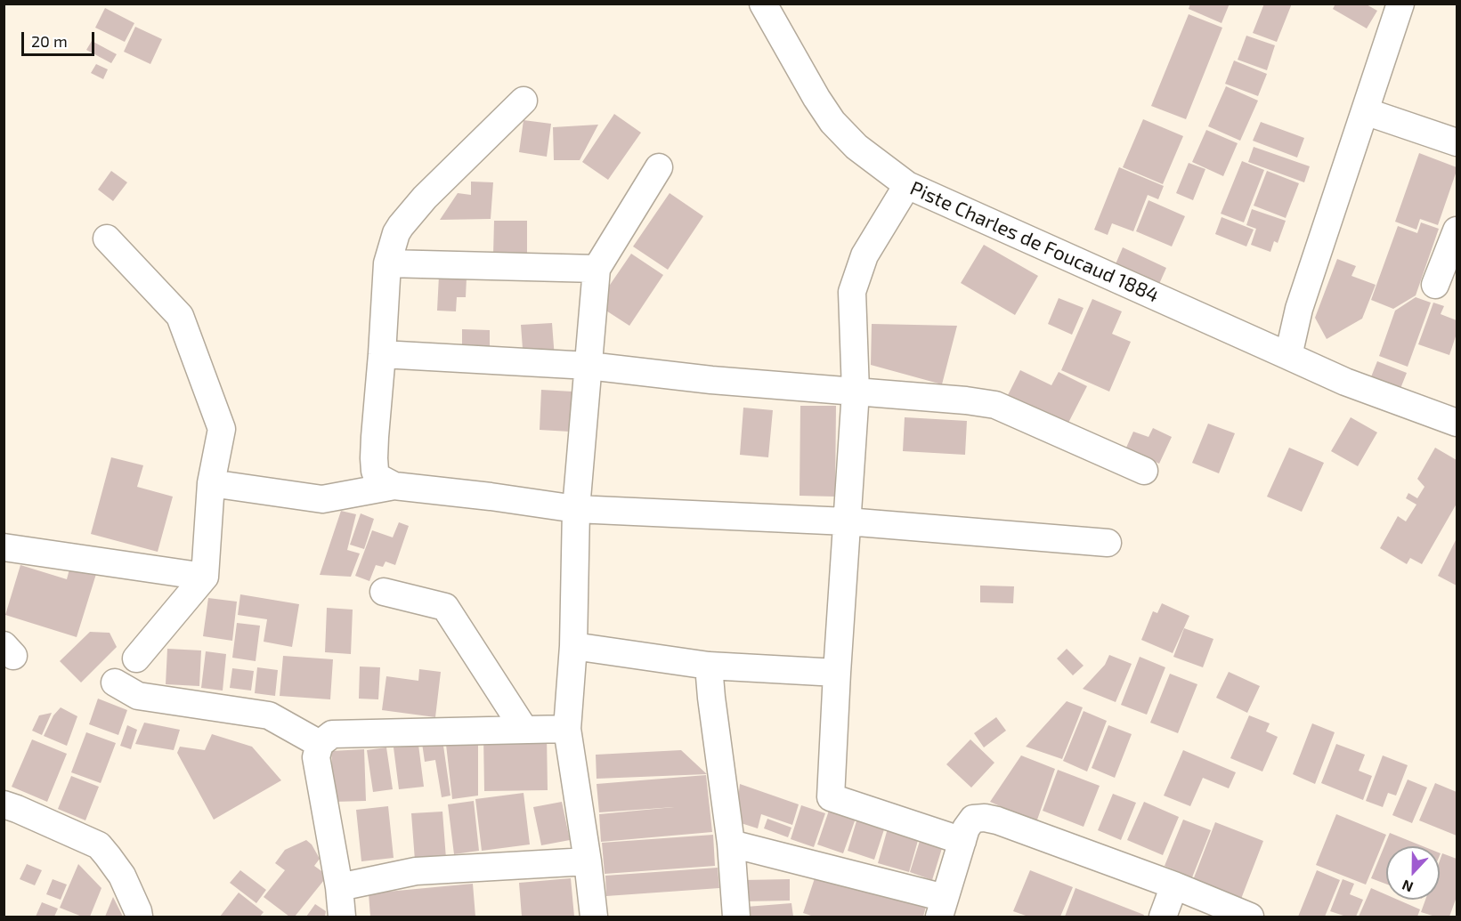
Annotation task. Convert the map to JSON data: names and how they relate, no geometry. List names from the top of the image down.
{
  "streets": {
    "street": ["Piste Charles de Foucaud 1884"]
  },
  "scale_bar": "20 m",
  "north": "bottom"
}
